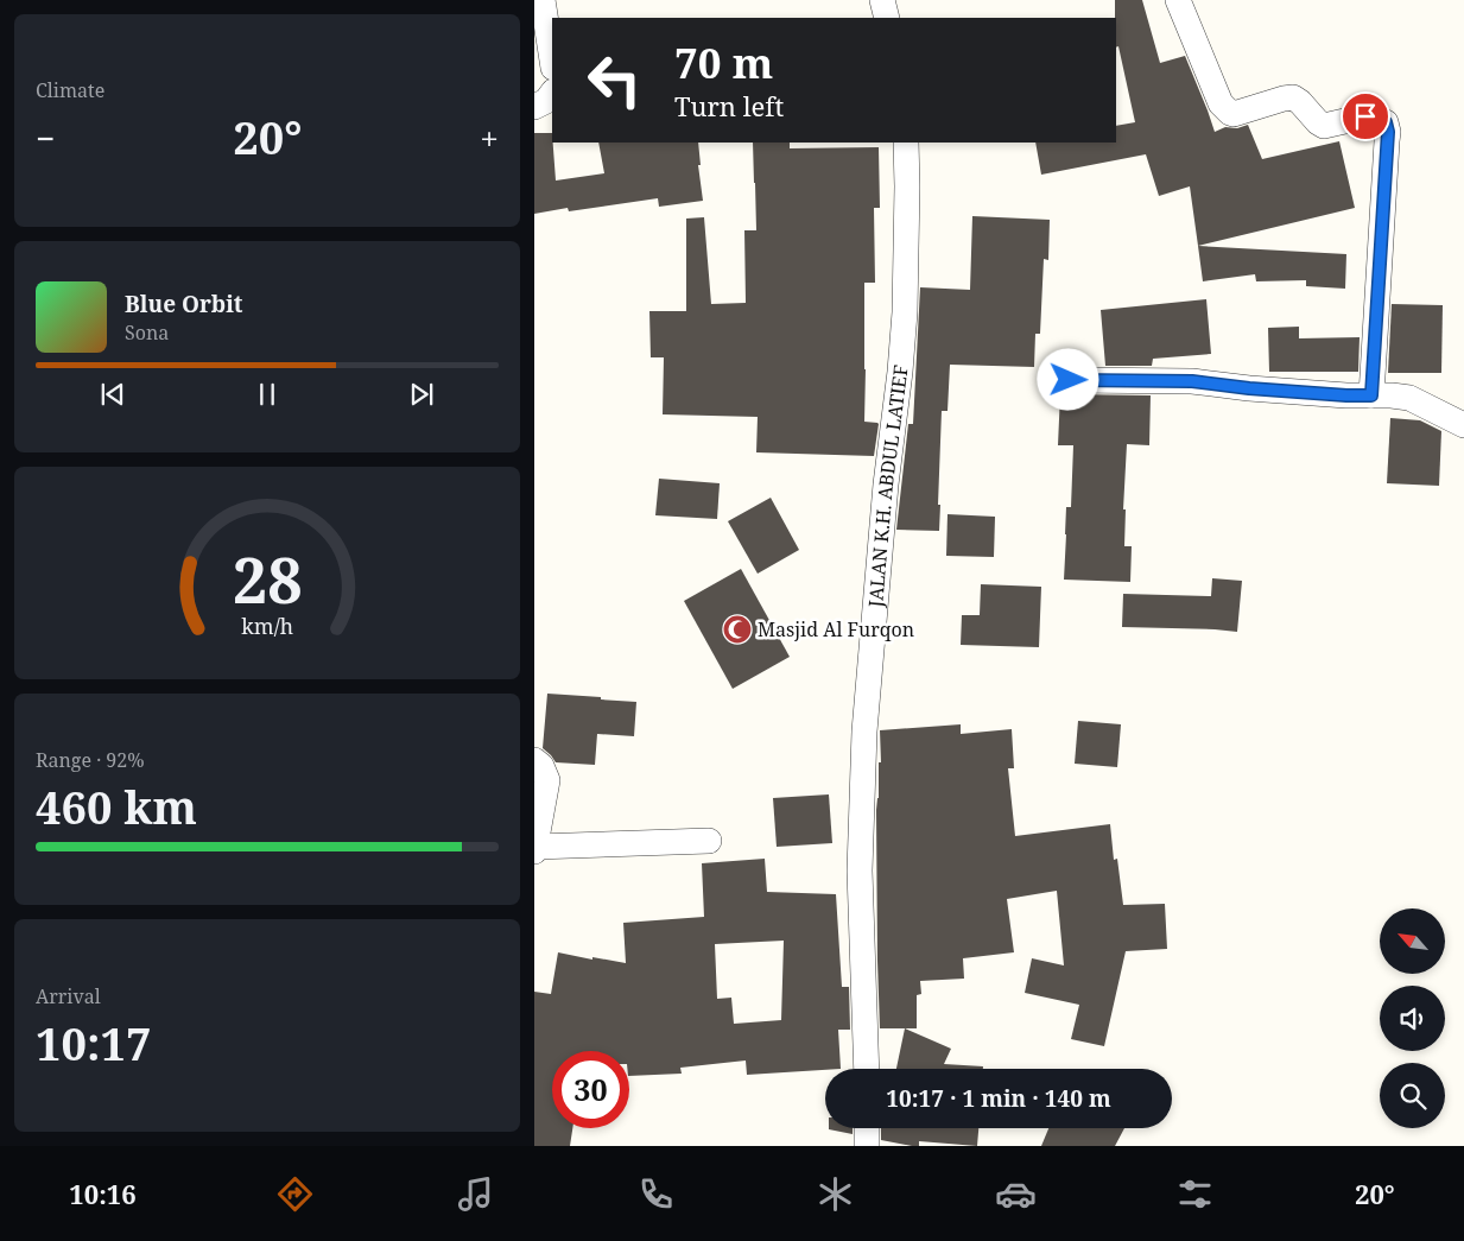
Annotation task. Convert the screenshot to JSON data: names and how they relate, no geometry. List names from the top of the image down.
{
  "streets": {
    "street": ["JALAN K.H. ABDUL LATIEF"]
  },
  "places": {
    "mosque": ["Masjid Al Furqon"]
  },
  "north": "top left",
  "page": {
    "tile": [
      "Climate",
      ["Range · 92%", "460 km"],
      ["Arrival", "10:17"]
    ],
    "turn": ["70 m", "Turn left"],
    "heat": ["−", "20°", "+"],
    "song": ["Blue Orbit", "Sona"],
    "limit": "30",
    "trip": "10:17 · 1 min · 140 m",
    "tabs": ["10:16", "20°"],
    "gauge": ["28", "km/h"]
  }
}
